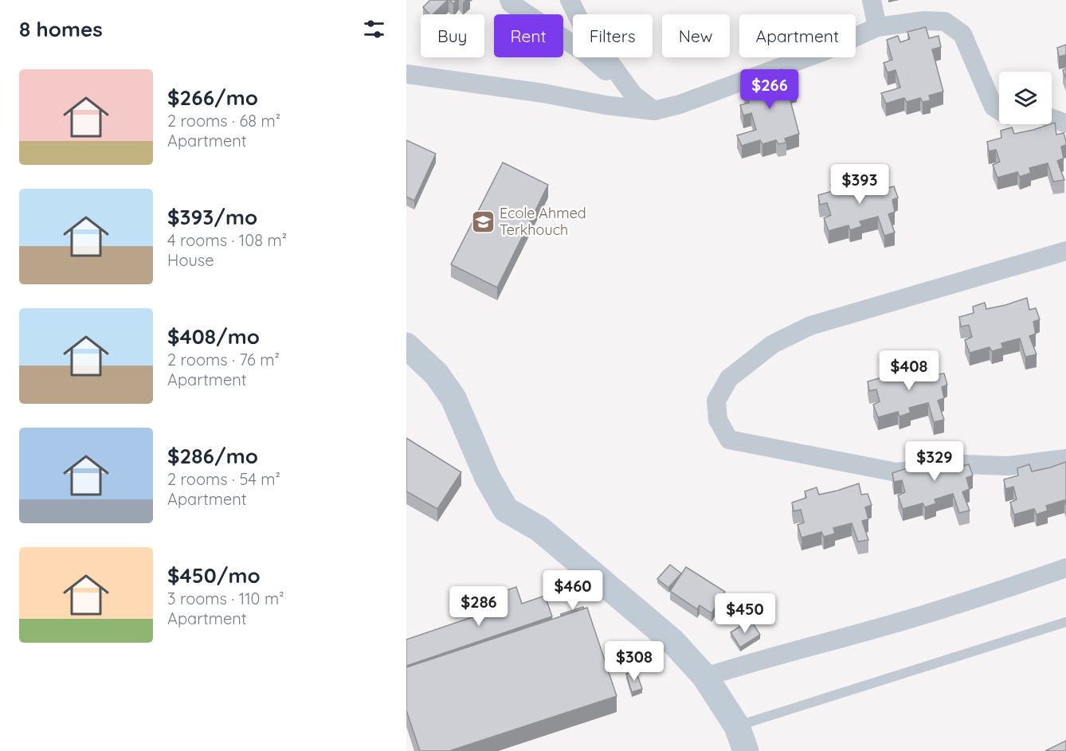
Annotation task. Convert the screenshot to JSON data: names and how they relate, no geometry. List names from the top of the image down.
{
  "places": {
    "school or university": ["Ecole Ahmed Terkhouch"]
  },
  "page": {
    "heading": "8 homes",
    "chip": [
      "Buy",
      "Rent",
      "Filters",
      "New",
      "Apartment"
    ],
    "list": [
      {
        "name": "$266/mo",
        "note": "2 rooms · 68 m² · Apartment"
      },
      {
        "name": "$393/mo",
        "note": "4 rooms · 108 m² · House"
      },
      {
        "name": "$408/mo",
        "note": "2 rooms · 76 m² · Apartment"
      },
      {
        "name": "$286/mo",
        "note": "2 rooms · 54 m² · Apartment"
      },
      {
        "name": "$450/mo",
        "note": "3 rooms · 110 m² · Apartment"
      }
    ],
    "price": [
      "$266",
      "$393",
      "$408",
      "$329",
      "$460",
      "$286",
      "$450",
      "$308"
    ]
  }
}
